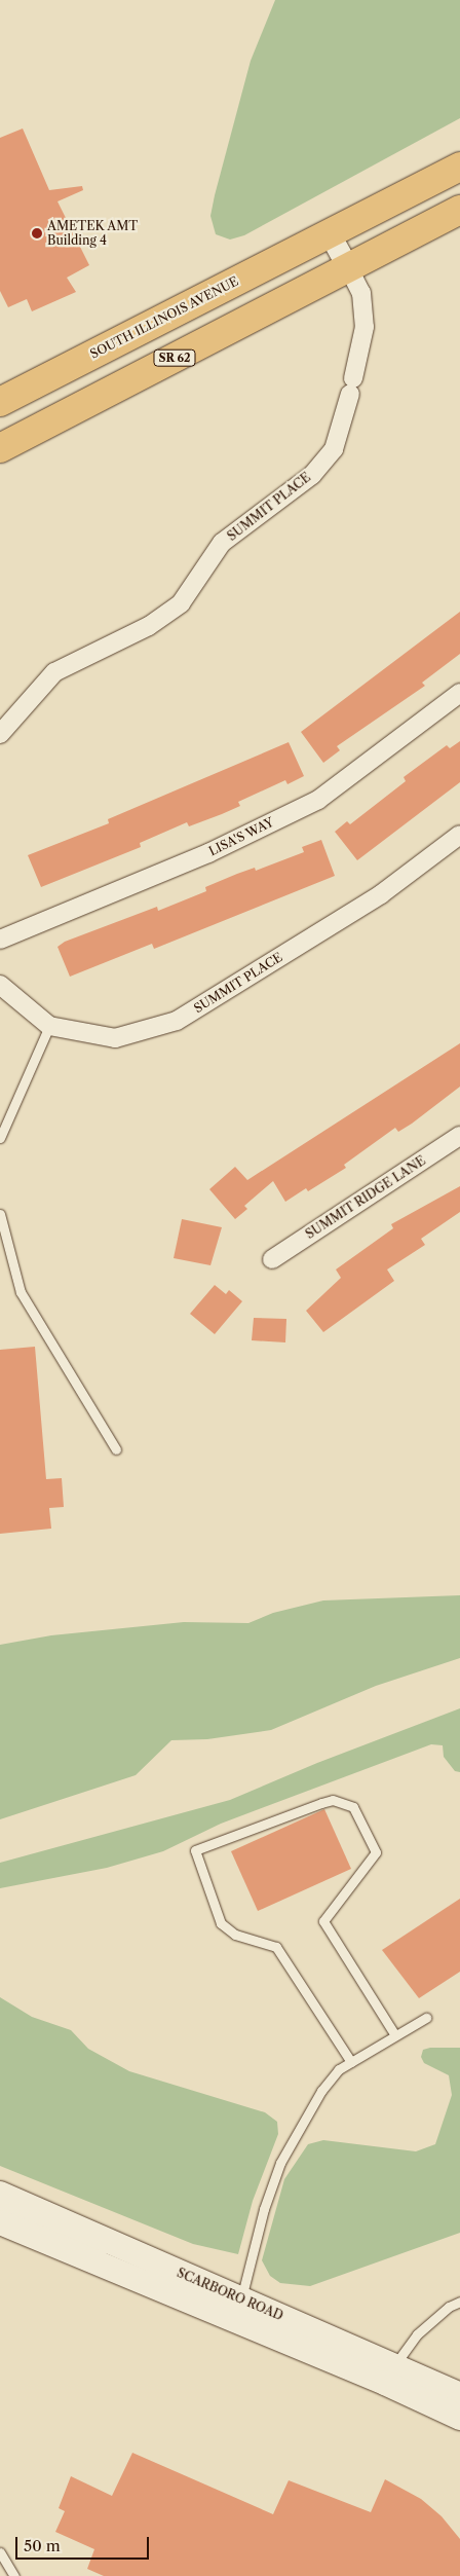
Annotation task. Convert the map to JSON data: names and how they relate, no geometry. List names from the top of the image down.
{
  "streets": {
    "highway": ["SOUTH ILLINOIS AVENUE", "SR 62"],
    "main road": ["SCARBORO ROAD"],
    "street": ["SUMMIT PLACE", "LISA'S WAY", "SUMMIT RIDGE LANE"]
  },
  "crossings": [
    ["SR 62", "SUMMIT PLACE"]
  ],
  "places": ["AMETEK AMT Building 4"],
  "scale_bar": "50 m"
}
